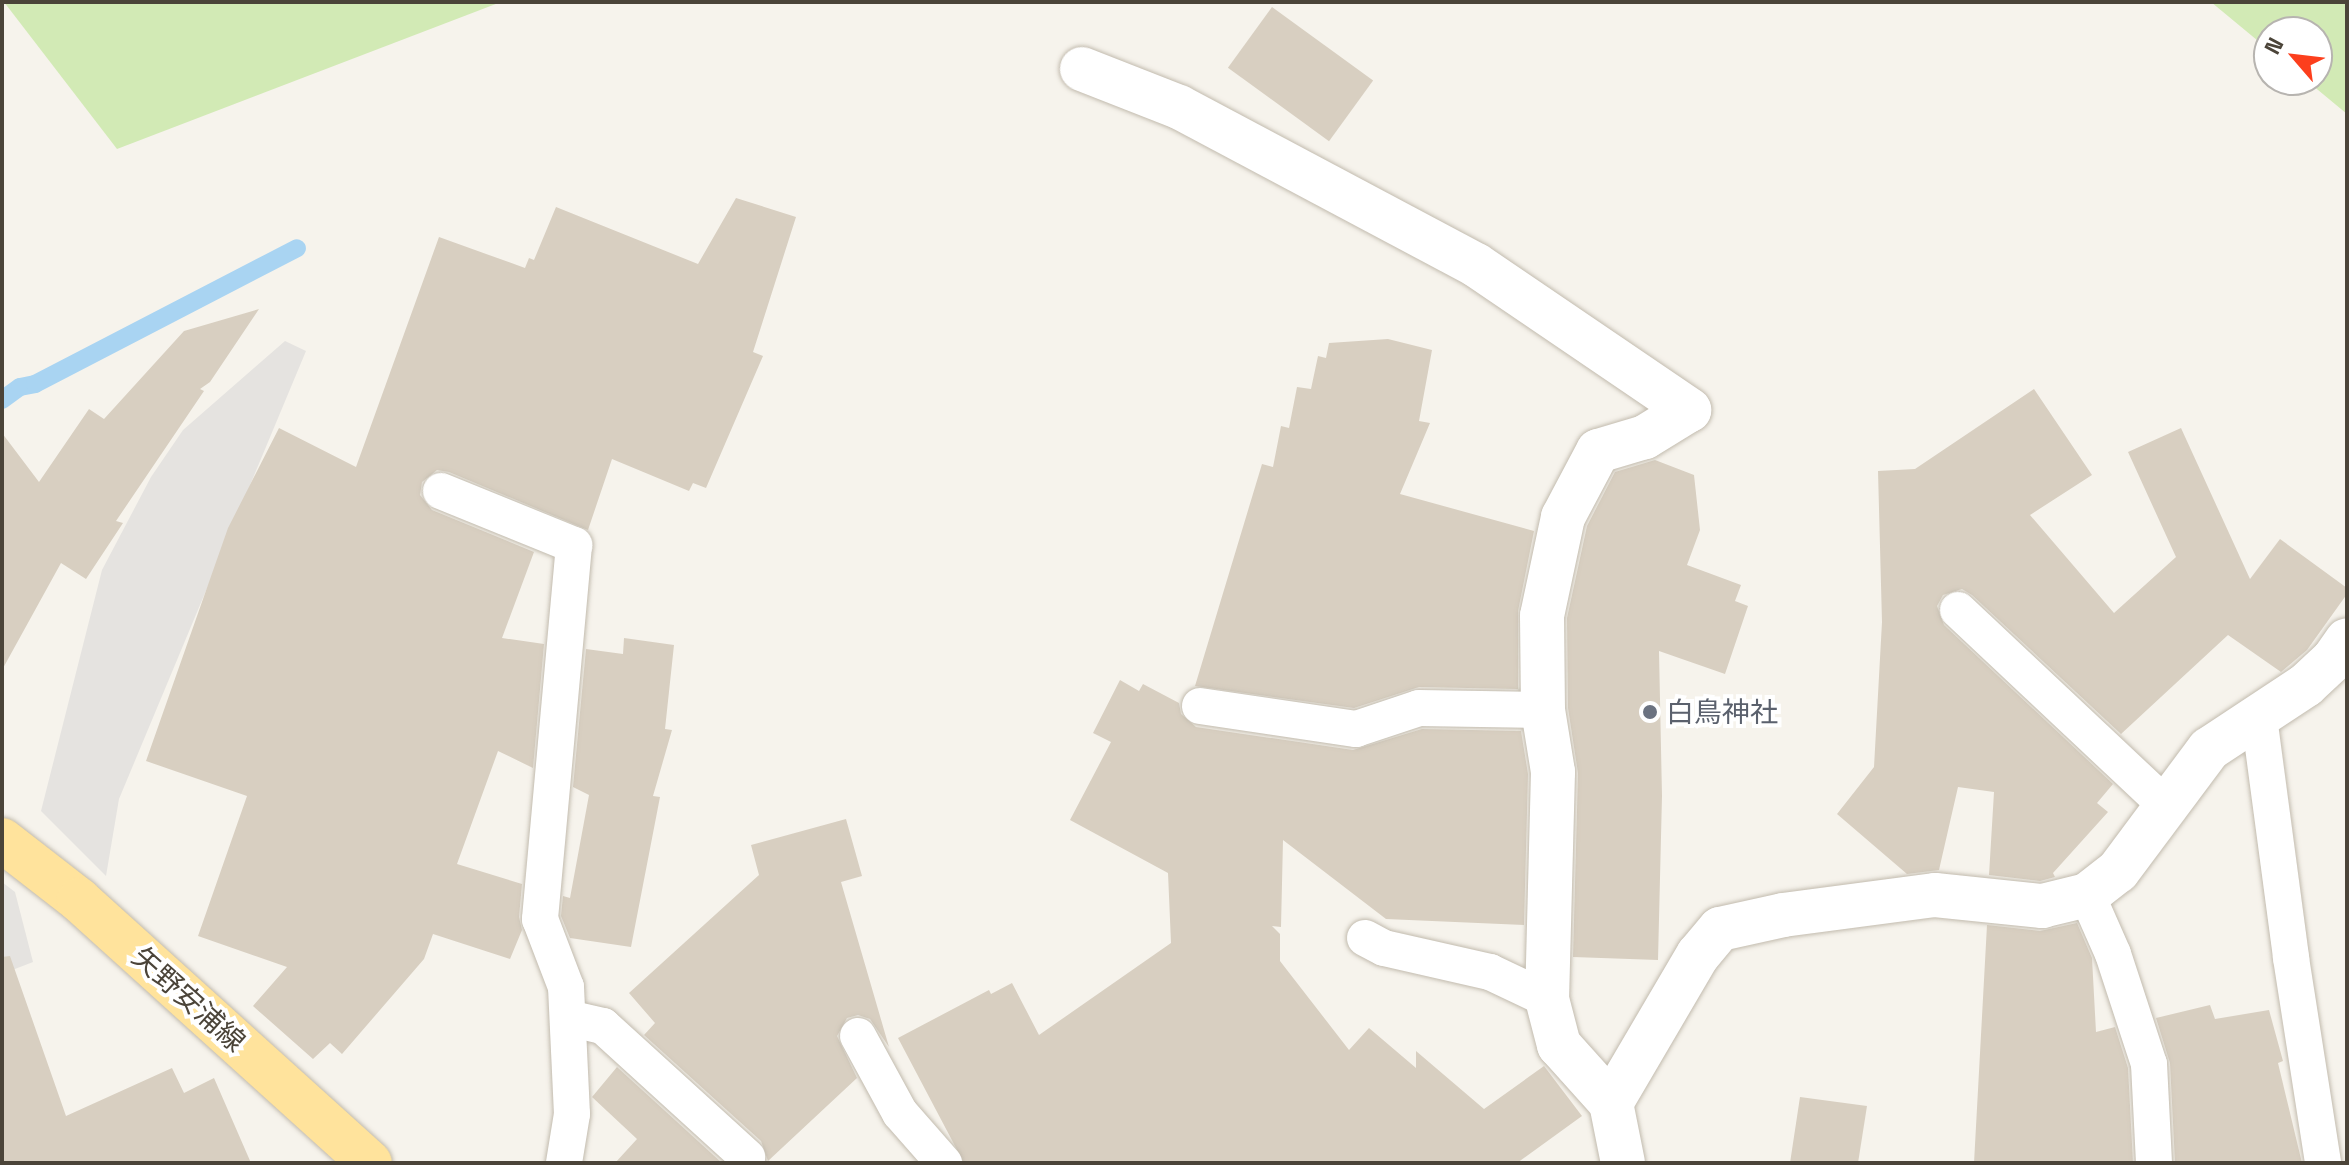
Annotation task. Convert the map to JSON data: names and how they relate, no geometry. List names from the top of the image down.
{
  "streets": {
    "main road": ["矢野安浦線"]
  },
  "places": ["白鳥神社"],
  "north": "top left"
}
